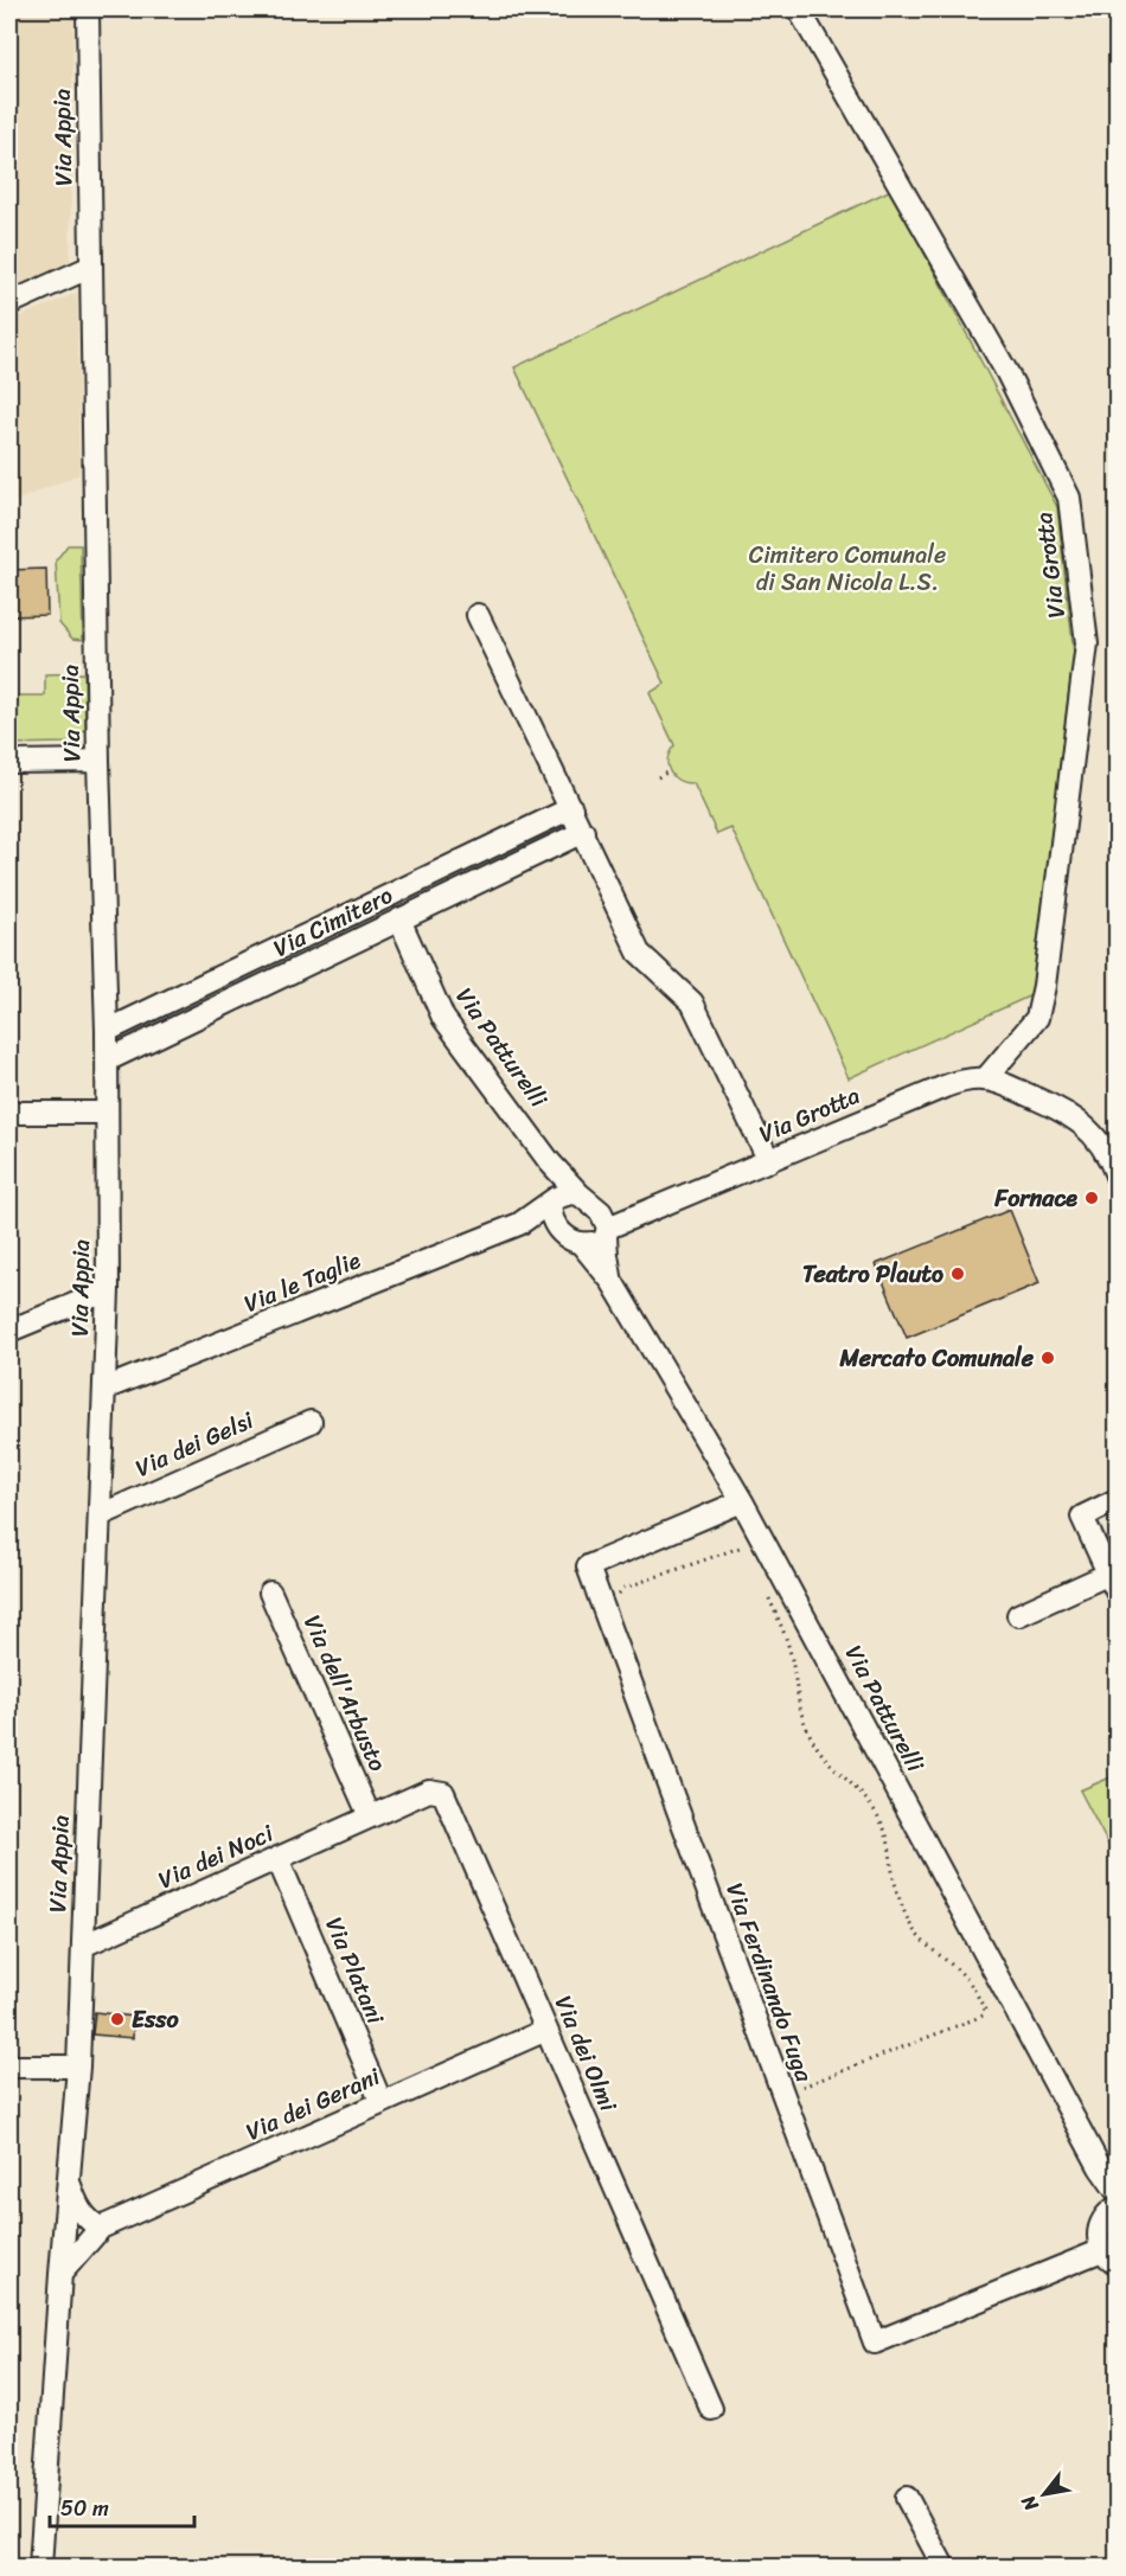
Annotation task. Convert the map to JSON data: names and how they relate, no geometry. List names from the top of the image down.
{
  "streets": {
    "street": [
      "Via Appia",
      "Via Grotta",
      "Via Cimitero",
      "Via Patturelli",
      "Via le Taglie",
      "Via dei Gelsi",
      "Via dell'Arbusto",
      "Via dei Noci",
      "Via Platani",
      "Via Ferdinando Fuga",
      "Via dei Olmi",
      "Via dei Gerani"
    ]
  },
  "crossings": [
    ["Via Appia", "Via Cimitero"],
    ["Via Appia", "Via le Taglie"],
    ["Via Appia", "Via dei Gelsi"],
    ["Via Appia", "Via dei Noci"],
    ["Via Appia", "Via dei Gerani"],
    ["Via Grotta", "Via Patturelli"],
    ["Via Grotta", "Via le Taglie"],
    ["Via Cimitero", "Via Patturelli"],
    ["Via Patturelli", "Via le Taglie"],
    ["Via Patturelli", "Via Ferdinando Fuga"],
    ["Via dell'Arbusto", "Via dei Noci"],
    ["Via dell'Arbusto", "Via dei Olmi"],
    ["Via dei Noci", "Via Platani"],
    ["Via dei Noci", "Via dei Olmi"],
    ["Via Platani", "Via dei Gerani"],
    ["Via dei Olmi", "Via dei Gerani"]
  ],
  "parks": ["Cimitero Comunale di San Nicola L.S."],
  "places": [
    "Fornace",
    "Teatro Plauto",
    "Mercato Comunale",
    "Esso"
  ],
  "scale_bar": "50 m",
  "north": "bottom left"
}
